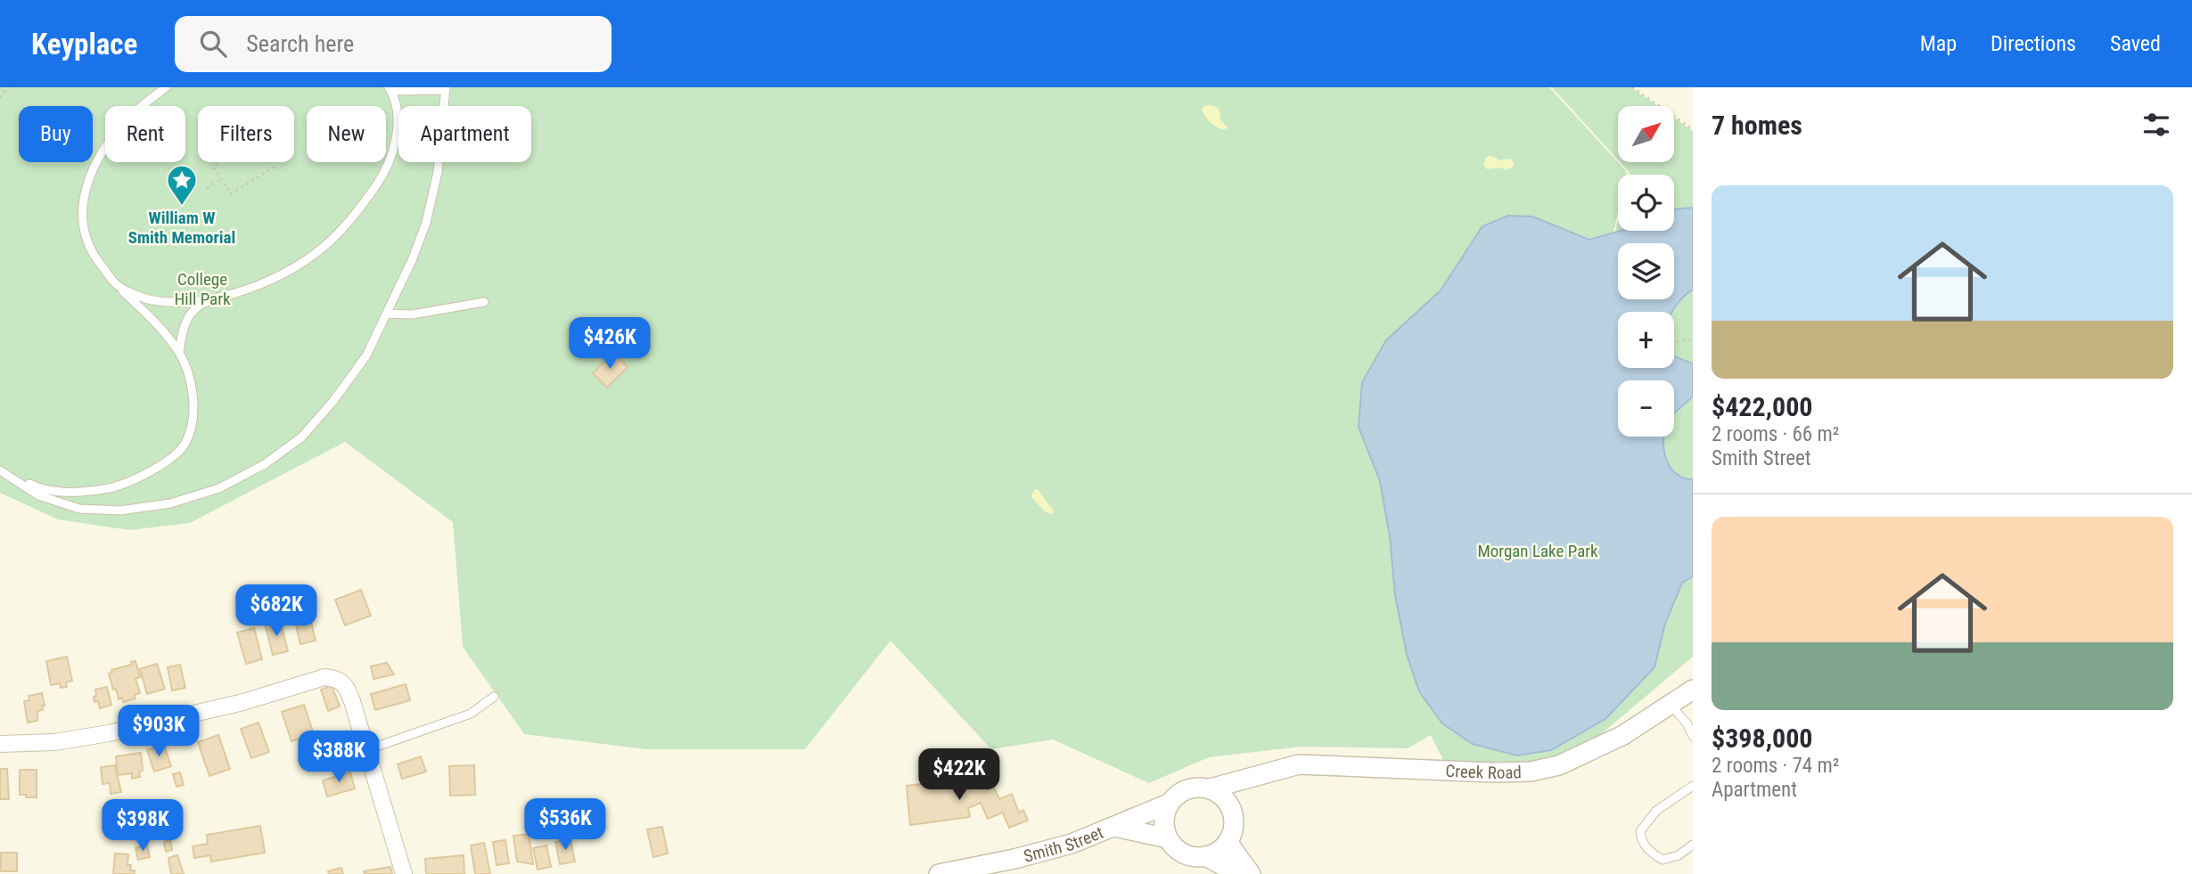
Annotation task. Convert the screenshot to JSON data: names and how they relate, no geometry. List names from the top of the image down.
{
  "streets": {
    "street": ["Creek Road", "Smith Street"]
  },
  "crossings": [
    ["Creek Road", "Smith Street"]
  ],
  "parks": ["College Hill Park", "Morgan Lake Park"],
  "places": {
    "place": ["William W Smith Memorial"]
  },
  "north": "top right",
  "page": {
    "header": "Keyplace",
    "search": "Search here",
    "nav": ["Map", "Directions", "Saved"],
    "heading": "7 homes",
    "map_buttons": ["+", "−"],
    "chip": [
      "Buy",
      "Rent",
      "Filters",
      "New",
      "Apartment"
    ],
    "list": [
      {
        "name": "$422,000",
        "note": "2 rooms · 66 m² · Smith Street"
      },
      {
        "name": "$398,000",
        "note": "2 rooms · 74 m² · Apartment"
      }
    ],
    "price": [
      "$426K",
      "$682K",
      "$903K",
      "$388K",
      "$422K",
      "$536K",
      "$398K"
    ]
  }
}
